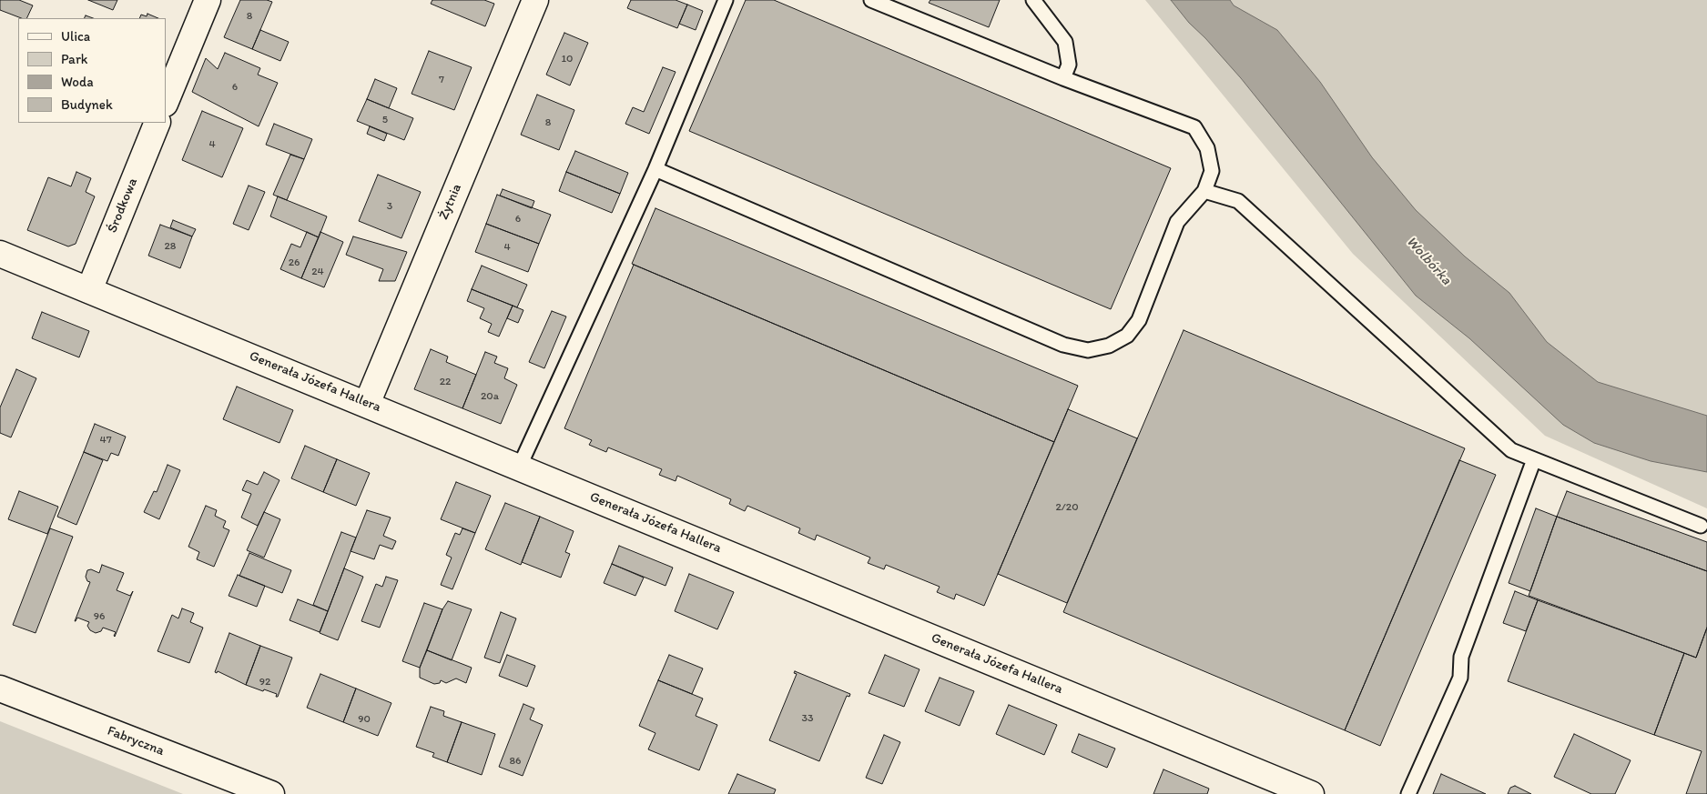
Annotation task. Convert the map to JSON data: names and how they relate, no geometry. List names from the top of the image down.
{
  "streets": {
    "street": [
      "Żytnia",
      "Środkowa",
      "Generała Józefa Hallera",
      "Fabryczna"
    ]
  },
  "crossings": [
    ["Żytnia", "Generała Józefa Hallera"],
    ["Środkowa", "Generała Józefa Hallera"]
  ],
  "water": ["Wolbórka"],
  "house_numbers": [
    "8",
    "10",
    "7",
    "6",
    "5",
    "8",
    "4",
    "3",
    "6",
    "28",
    "4",
    "26",
    "24",
    "22",
    "20a",
    "47",
    "2/20",
    "96",
    "92",
    "33",
    "90",
    "86"
  ],
  "legend": [
    "Ulica",
    "Park",
    "Woda",
    "Budynek"
  ]
}
